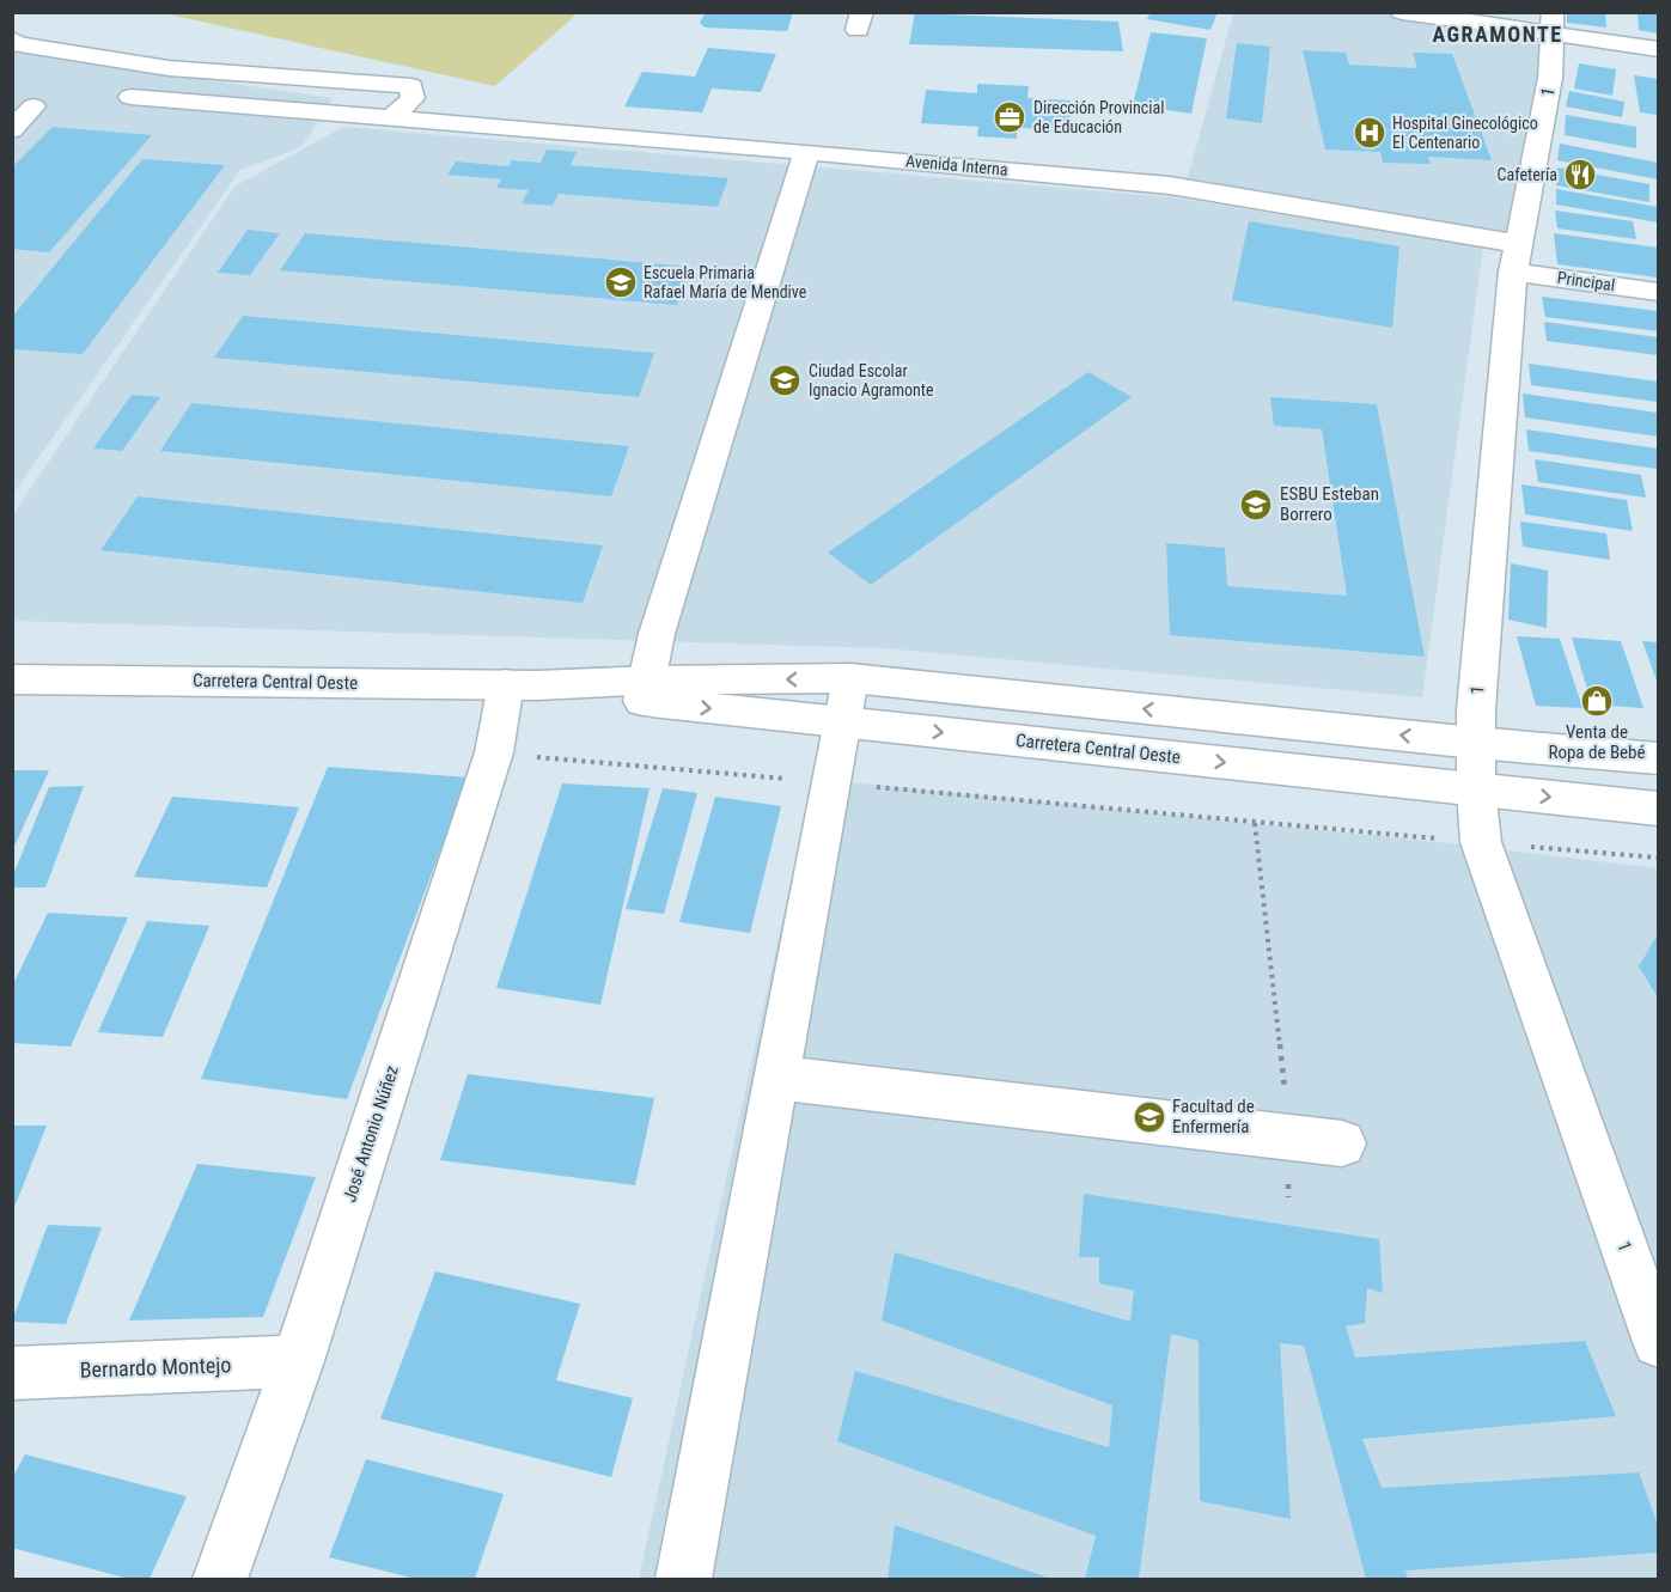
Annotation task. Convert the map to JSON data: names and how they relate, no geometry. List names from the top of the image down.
{
  "streets": {
    "street": [
      "1",
      "Avenida Interna",
      "Principal",
      "Carretera Central Oeste",
      "José Antonio Núñez",
      "Bernardo Montejo"
    ]
  },
  "crossings": [
    ["1", "Avenida Interna"],
    ["1", "Principal"],
    ["1", "Carretera Central Oeste"],
    ["Avenida Interna", "Principal"],
    ["Carretera Central Oeste", "José Antonio Núñez"],
    ["José Antonio Núñez", "Bernardo Montejo"]
  ],
  "districts": ["AGRAMONTE"],
  "places": {
    "office": ["Dirección Provincial de Educación"],
    "hospital": ["Hospital Ginecológico El Centenario"],
    "restaurant": ["Cafetería"],
    "school or university": [
      "Escuela Primaria Rafael María de Mendive",
      "Ciudad Escolar Ignacio Agramonte",
      "ESBU Esteban Borrero",
      "Facultad de Enfermería"
    ],
    "shop": ["Venta de Ropa de Bebé"]
  }
}
